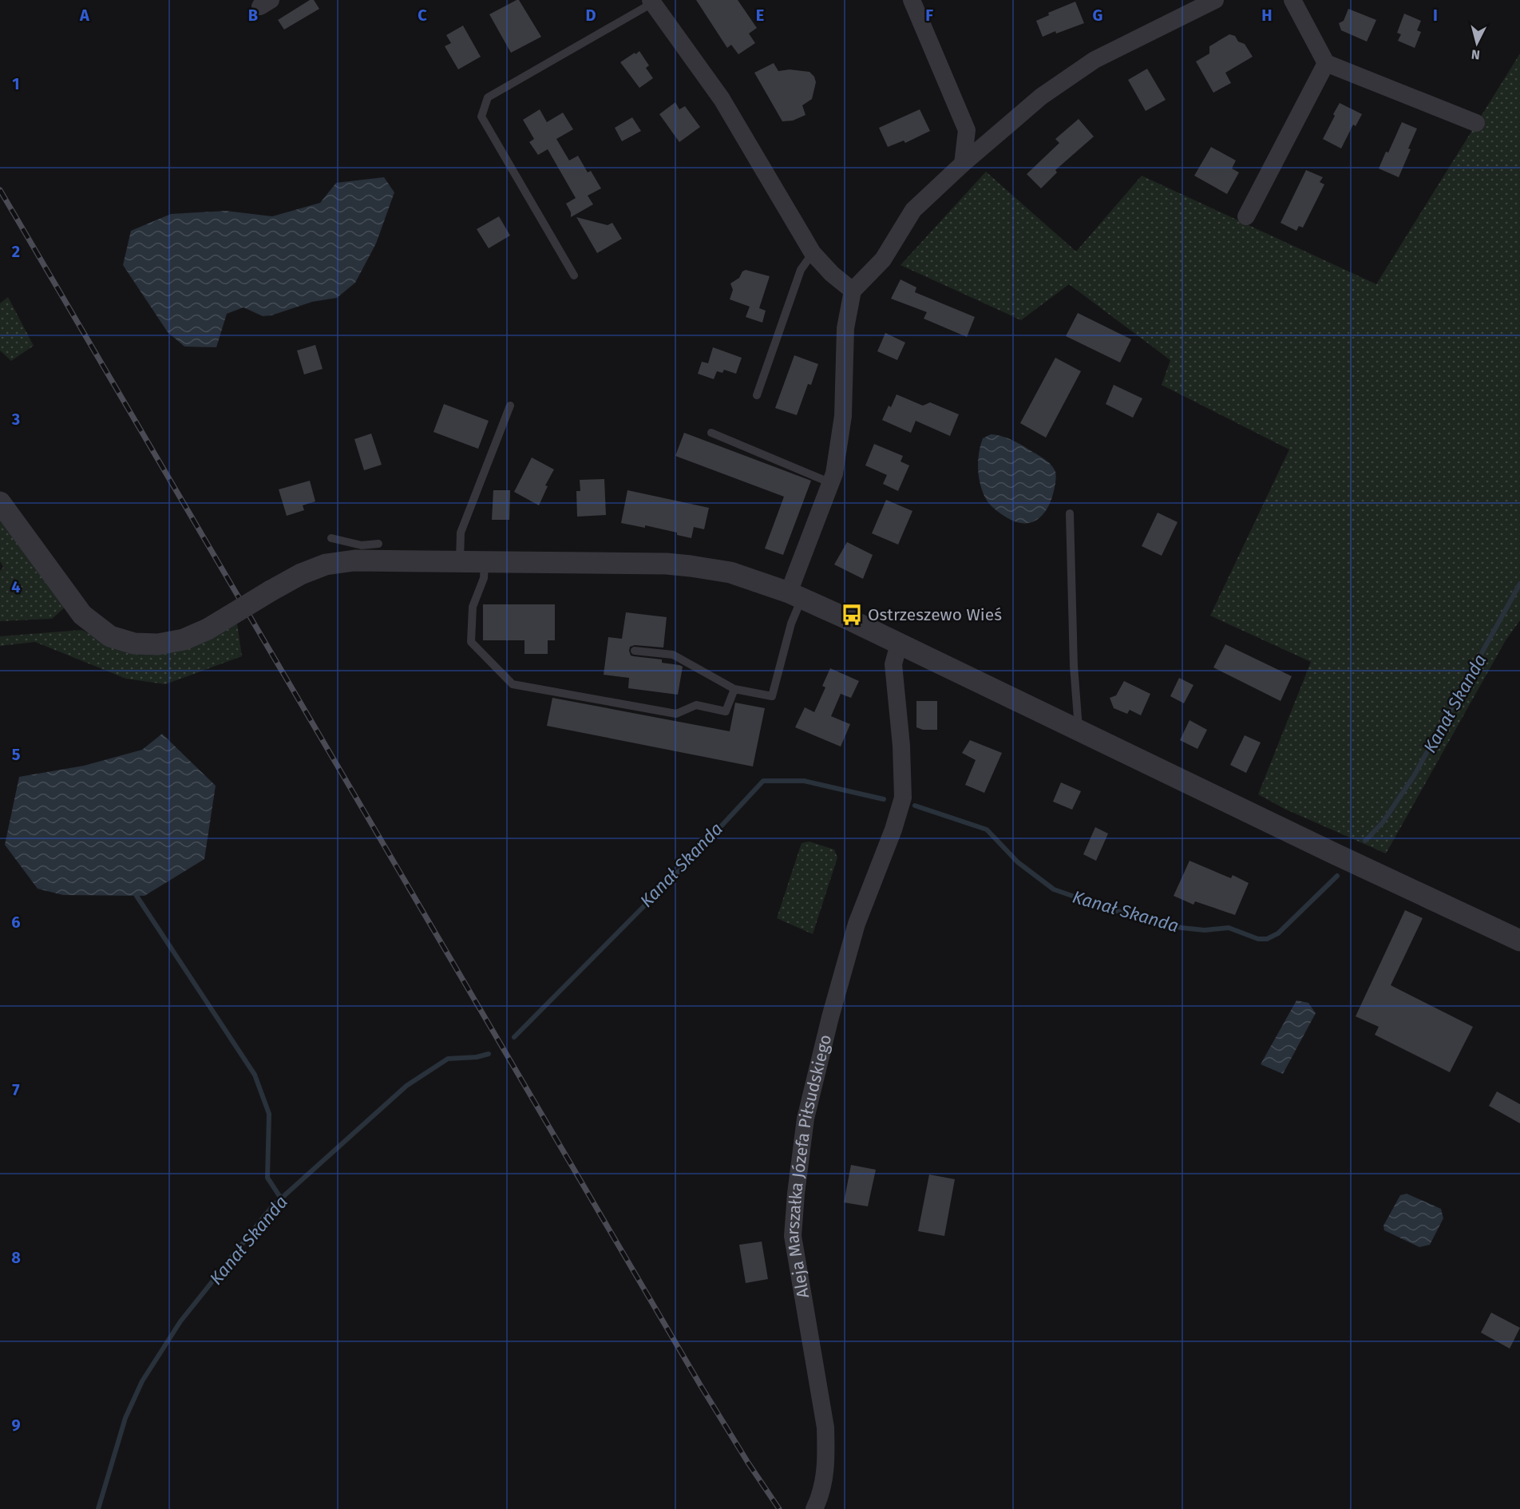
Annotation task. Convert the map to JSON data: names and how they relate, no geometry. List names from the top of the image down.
{
  "streets": {
    "street": ["Aleja Marszałka Józefa Piłsudskiego"]
  },
  "water": ["Kanał Skanda"],
  "places": {
    "bus stop": ["Ostrzeszewo Wieś"]
  },
  "north": "bottom",
  "grid": {
    "columns": [
      "A",
      "B",
      "C",
      "D",
      "E",
      "F",
      "G",
      "H",
      "I"
    ],
    "rows": [
      "1",
      "2",
      "3",
      "4",
      "5",
      "6",
      "7",
      "8",
      "9"
    ]
  }
}
